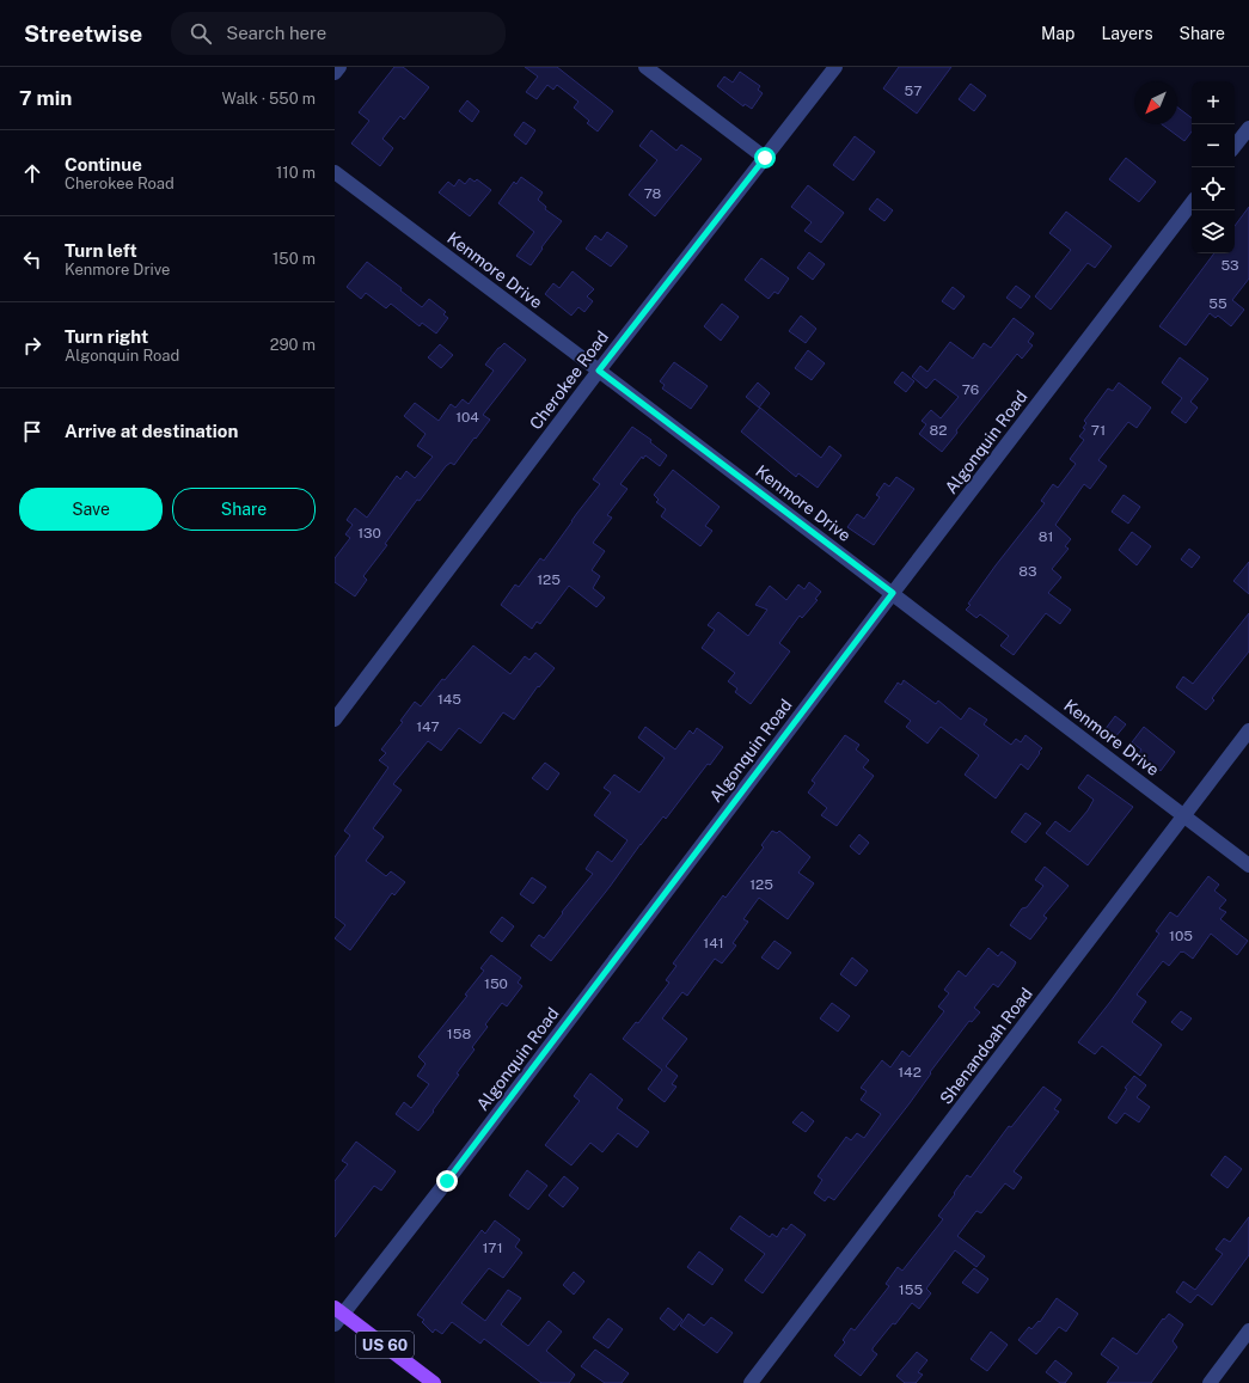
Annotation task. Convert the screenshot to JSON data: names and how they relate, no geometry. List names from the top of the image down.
{
  "streets": {
    "main road": ["US 60"],
    "street": [
      "Kenmore Drive",
      "Cherokee Road",
      "Algonquin Road",
      "Shenandoah Road"
    ]
  },
  "crossings": [
    ["Kenmore Drive", "Cherokee Road"],
    ["Kenmore Drive", "Algonquin Road"],
    ["Kenmore Drive", "Shenandoah Road"],
    ["Algonquin Road", "US 60"]
  ],
  "house_numbers": [
    "57",
    "78",
    "53",
    "55",
    "76",
    "104",
    "82",
    "71",
    "130",
    "81",
    "83",
    "125",
    "145",
    "147",
    "125",
    "105",
    "141",
    "150",
    "158",
    "142",
    "171",
    "155"
  ],
  "north": "bottom left",
  "page": {
    "header": "Streetwise",
    "search": "Search here",
    "nav": ["Map", "Layers", "Share"],
    "heading": ["7 min", "Walk · 550 m"],
    "map_buttons": ["+", "−"],
    "list": [
      ["Continue", "Cherokee Road", "110 m"],
      ["Turn left", "Kenmore Drive", "150 m"],
      ["Turn right", "Algonquin Road", "290 m"],
      "Arrive at destination"
    ],
    "buttons": ["Save", "Share"]
  }
}
